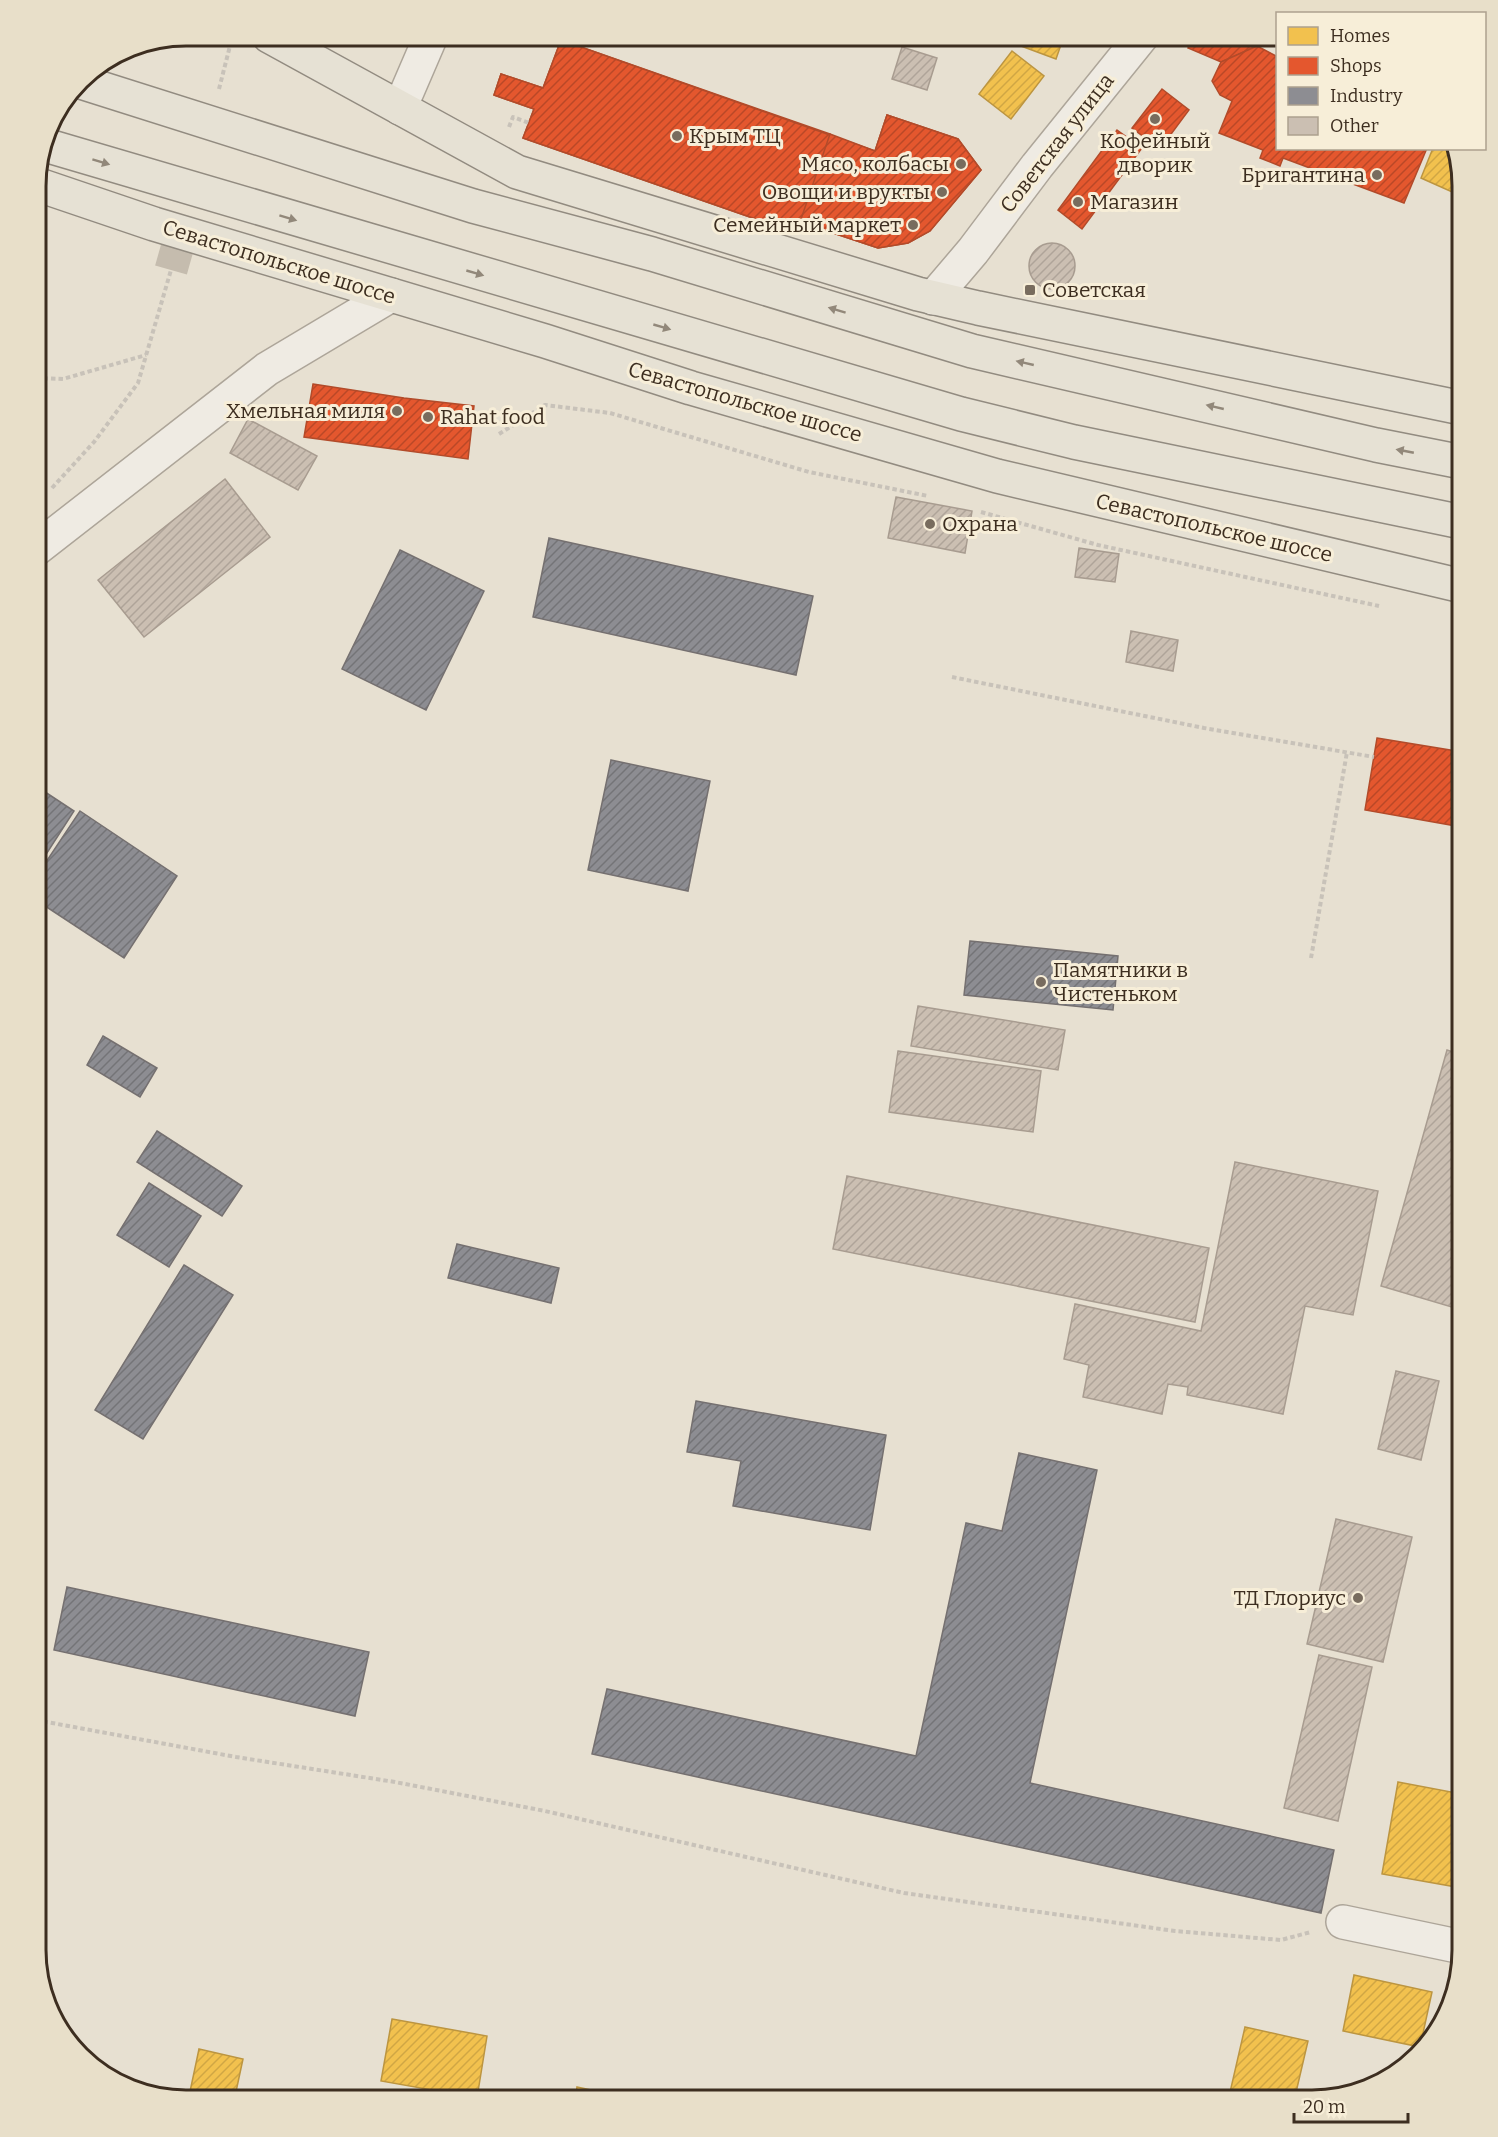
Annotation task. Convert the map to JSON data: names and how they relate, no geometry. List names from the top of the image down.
{
  "streets": {
    "main road": ["Севастопольское шоссе"],
    "street": ["Советская улица"]
  },
  "places": {
    "other": [
      "Кофейный дворик",
      "Крым ТЦ",
      "Мясо, колбасы",
      "Бригантина",
      "Овощи и врукты",
      "Магазин",
      "Семейный маркет",
      "Хмельная миля",
      "Rahat food",
      "Охрана",
      "Памятники в Чистеньком",
      "ТД Глориус"
    ],
    "transit": ["Советская"]
  },
  "legend": [
    "Homes",
    "Shops",
    "Industry",
    "Other"
  ],
  "scale_bar": "20 m"
}
